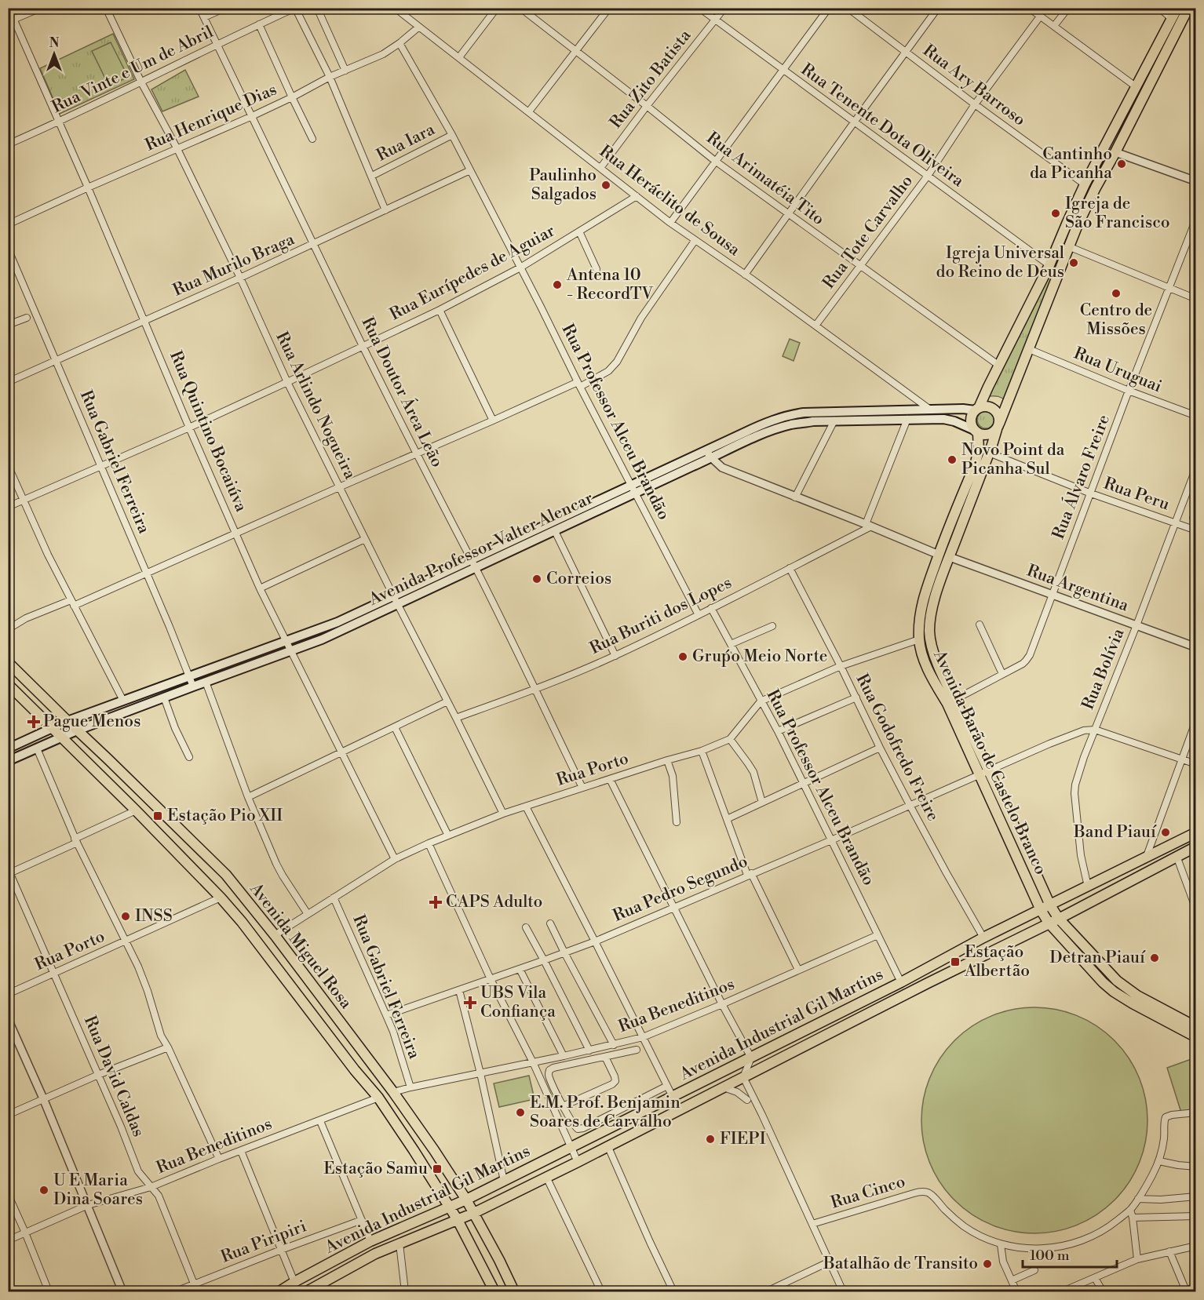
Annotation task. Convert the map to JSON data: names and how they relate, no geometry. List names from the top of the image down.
{
  "streets": {
    "main road": [
      "Avenida Professor Valter Alencar",
      "Avenida Barão de Castelo Branco",
      "Avenida Miguel Rosa",
      "Avenida Industrial Gil Martins"
    ],
    "street": [
      "Rua Vinte e Um de Abril",
      "Rua Zito Batista",
      "Rua Ary Barroso",
      "Rua Henrique Dias",
      "Rua Tenente Dota Oliveira",
      "Rua Iara",
      "Rua Arimatéia Tito",
      "Rua Heráclito de Sousa",
      "Rua Tote Carvalho",
      "Rua Murilo Braga",
      "Rua Eurípedes de Aguiar",
      "Rua Uruguai",
      "Rua Doutor Área Leão",
      "Rua Arlindo Nogueira",
      "Rua Professor Alceu Brandão",
      "Rua Quintino Bocaiúva",
      "Rua Gabriel Ferreira",
      "Rua Álvaro Freire",
      "Rua Peru",
      "Rua Argentina",
      "Rua Buriti dos Lopes",
      "Rua Bolívia",
      "Rua Godofredo Freire",
      "Rua Porto",
      "Rua Pedro Segundo",
      "Rua Beneditinos",
      "Rua David Caldas",
      "Rua Cinco",
      "Rua Piripiri"
    ]
  },
  "crossings": [
    ["Rua Vinte e Um de Abril", "Rua Doutor Área Leão"],
    ["Rua Vinte e Um de Abril", "Rua Arlindo Nogueira"],
    ["Rua Vinte e Um de Abril", "Rua Quintino Bocaiúva"],
    ["Rua Zito Batista", "Rua Tenente Dota Oliveira"],
    ["Rua Zito Batista", "Rua Arimatéia Tito"],
    ["Rua Zito Batista", "Rua Heráclito de Sousa"],
    ["Rua Ary Barroso", "Rua Tote Carvalho"],
    ["Rua Henrique Dias", "Rua Heráclito de Sousa"],
    ["Rua Henrique Dias", "Rua Doutor Área Leão"],
    ["Rua Henrique Dias", "Rua Arlindo Nogueira"],
    ["Rua Henrique Dias", "Rua Professor Alceu Brandão"],
    ["Rua Henrique Dias", "Rua Quintino Bocaiúva"],
    ["Rua Tenente Dota Oliveira", "Rua Tote Carvalho"],
    ["Rua Iara", "Rua Professor Alceu Brandão"],
    ["Rua Arimatéia Tito", "Rua Tote Carvalho"],
    ["Rua Heráclito de Sousa", "Rua Tote Carvalho"],
    ["Rua Heráclito de Sousa", "Rua Eurípedes de Aguiar"],
    ["Rua Heráclito de Sousa", "Avenida Professor Valter Alencar"],
    ["Rua Murilo Braga", "Rua Doutor Área Leão"],
    ["Rua Murilo Braga", "Rua Arlindo Nogueira"],
    ["Rua Murilo Braga", "Rua Professor Alceu Brandão"],
    ["Rua Murilo Braga", "Rua Quintino Bocaiúva"],
    ["Rua Murilo Braga", "Rua Gabriel Ferreira"],
    ["Rua Eurípedes de Aguiar", "Rua Doutor Área Leão"],
    ["Rua Eurípedes de Aguiar", "Rua Arlindo Nogueira"],
    ["Rua Eurípedes de Aguiar", "Rua Professor Alceu Brandão"],
    ["Rua Eurípedes de Aguiar", "Rua Quintino Bocaiúva"],
    ["Rua Eurípedes de Aguiar", "Rua Gabriel Ferreira"],
    ["Rua Uruguai", "Rua Álvaro Freire"],
    ["Rua Uruguai", "Avenida Barão de Castelo Branco"],
    ["Rua Doutor Área Leão", "Avenida Professor Valter Alencar"],
    ["Rua Doutor Área Leão", "Rua Buriti dos Lopes"],
    ["Rua Doutor Área Leão", "Rua Porto"],
    ["Rua Arlindo Nogueira", "Avenida Professor Valter Alencar"],
    ["Rua Arlindo Nogueira", "Rua Buriti dos Lopes"],
    ["Rua Arlindo Nogueira", "Rua Porto"],
    ["Rua Professor Alceu Brandão", "Avenida Professor Valter Alencar"],
    ["Rua Professor Alceu Brandão", "Rua Buriti dos Lopes"],
    ["Rua Professor Alceu Brandão", "Rua Porto"],
    ["Rua Professor Alceu Brandão", "Rua Pedro Segundo"],
    ["Rua Professor Alceu Brandão", "Rua Beneditinos"],
    ["Rua Professor Alceu Brandão", "Avenida Industrial Gil Martins"],
    ["Rua Quintino Bocaiúva", "Avenida Professor Valter Alencar"],
    ["Rua Quintino Bocaiúva", "Rua Porto"],
    ["Rua Gabriel Ferreira", "Avenida Professor Valter Alencar"],
    ["Rua Gabriel Ferreira", "Rua Porto"],
    ["Rua Gabriel Ferreira", "Rua Pedro Segundo"],
    ["Rua Gabriel Ferreira", "Rua Beneditinos"],
    ["Rua Álvaro Freire", "Rua Peru"],
    ["Rua Álvaro Freire", "Rua Argentina"],
    ["Rua Álvaro Freire", "Avenida Barão de Castelo Branco"],
    ["Rua Peru", "Rua Bolívia"],
    ["Rua Peru", "Avenida Barão de Castelo Branco"],
    ["Avenida Professor Valter Alencar", "Avenida Barão de Castelo Branco"],
    ["Avenida Professor Valter Alencar", "Avenida Miguel Rosa"],
    ["Rua Argentina", "Rua Bolívia"],
    ["Rua Argentina", "Avenida Barão de Castelo Branco"],
    ["Rua Buriti dos Lopes", "Rua Godofredo Freire"],
    ["Rua Bolívia", "Rua Pedro Segundo"],
    ["Rua Bolívia", "Avenida Industrial Gil Martins"],
    ["Rua Godofredo Freire", "Rua Porto"],
    ["Rua Godofredo Freire", "Rua Pedro Segundo"],
    ["Rua Godofredo Freire", "Avenida Industrial Gil Martins"],
    ["Avenida Barão de Castelo Branco", "Rua Porto"],
    ["Avenida Barão de Castelo Branco", "Rua Pedro Segundo"],
    ["Avenida Barão de Castelo Branco", "Avenida Industrial Gil Martins"],
    ["Rua Porto", "Avenida Miguel Rosa"],
    ["Rua Porto", "Rua David Caldas"],
    ["Avenida Miguel Rosa", "Rua Beneditinos"],
    ["Avenida Miguel Rosa", "Avenida Industrial Gil Martins"],
    ["Rua Beneditinos", "Rua David Caldas"],
    ["Rua David Caldas", "Rua Piripiri"]
  ],
  "places": {
    "other": [
      "Cantinho da Picanha",
      "Paulinho Salgados",
      "Igreja de São Francisco",
      "Igreja Universal do Reino de Deus",
      "Antena 10 - RecordTV",
      "Centro de Missões",
      "Novo Point da Picanha Sul",
      "Correios",
      "Gruṕo Meio Norte",
      "Band Piauí",
      "INSS",
      "Detran Piauí",
      "E.M. Prof. Benjamin Soares de Carvalho",
      "FIEPI",
      "U E Maria Dina Soares",
      "Batalhão de Transito"
    ],
    "health": ["Pague Menos", "CAPS Adulto", "UBS Vila Confiança"],
    "transit": ["Estação Pio XII", "Estação Albertão", "Estação Samu"]
  },
  "scale_bar": "100 m",
  "north": "top"
}
